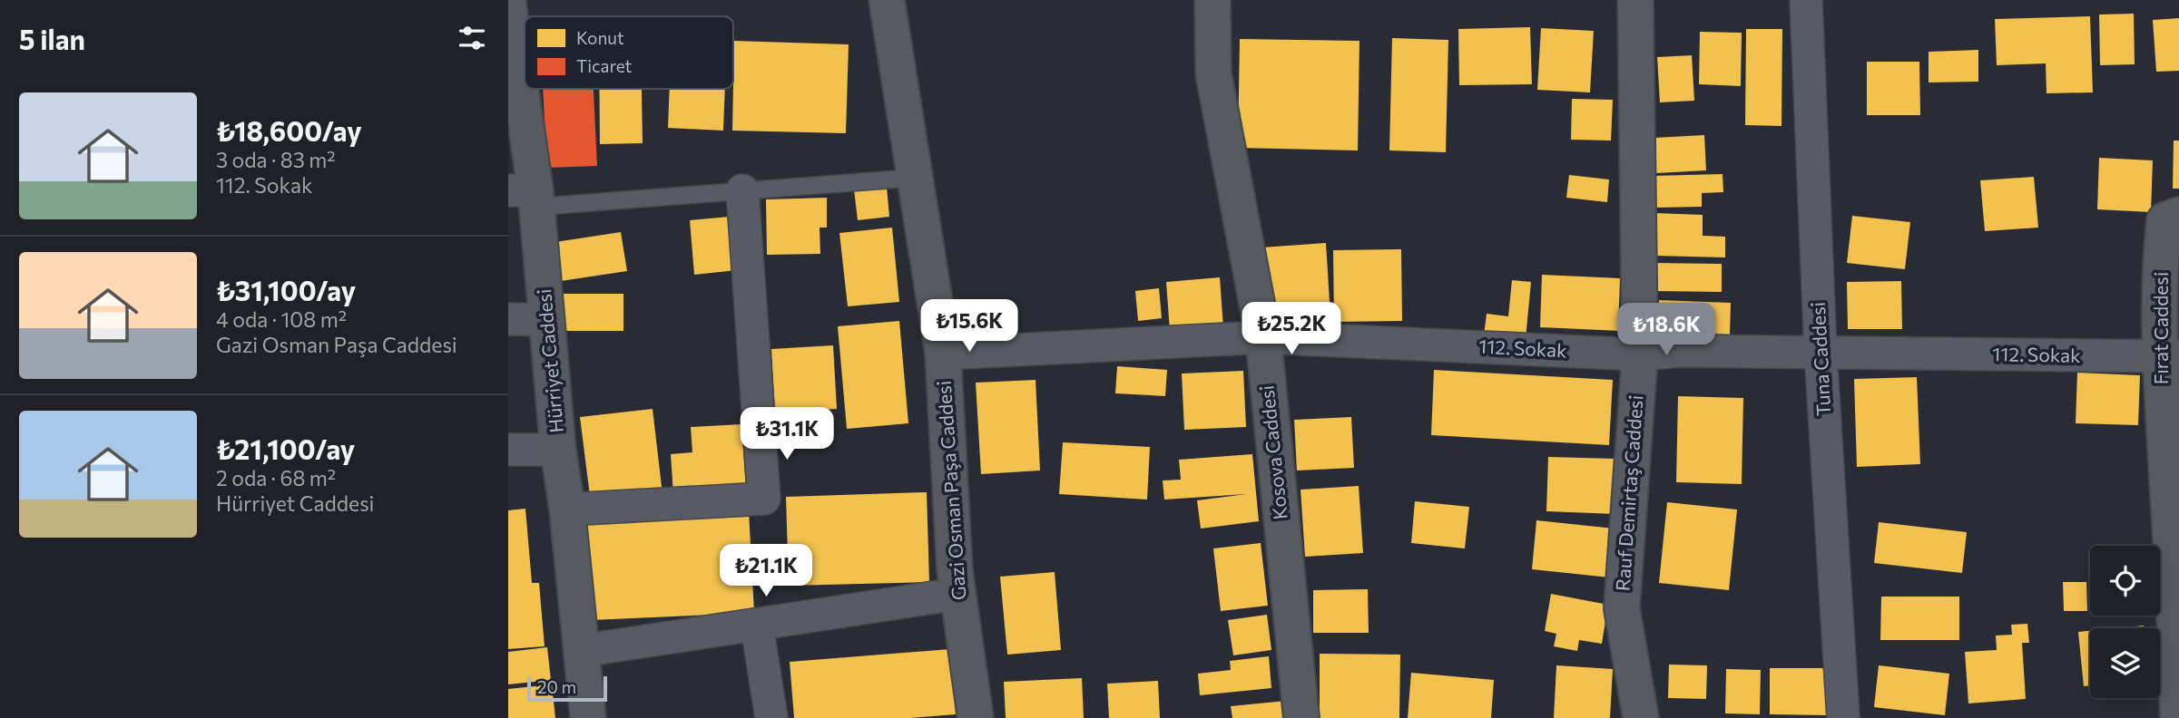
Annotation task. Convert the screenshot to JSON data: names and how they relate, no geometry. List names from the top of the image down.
{
  "streets": {
    "street": [
      "Fırat Caddesi",
      "112. Sokak",
      "Tuna Caddesi",
      "Hürriyet Caddesi",
      "Kosova Caddesi",
      "Gazi Osman Paşa Caddesi",
      "Rauf Demirtaş Caddesi"
    ]
  },
  "crossings": [
    ["Fırat Caddesi", "112. Sokak"],
    ["112. Sokak", "Tuna Caddesi"],
    ["112. Sokak", "Kosova Caddesi"],
    ["112. Sokak", "Gazi Osman Paşa Caddesi"],
    ["112. Sokak", "Rauf Demirtaş Caddesi"]
  ],
  "legend": ["Konut", "Ticaret"],
  "scale_bar": "20 m",
  "page": {
    "heading": "5 ilan",
    "list": [
      {
        "name": "₺18,600/ay",
        "note": "3 oda · 83 m² · 112. Sokak"
      },
      {
        "name": "₺31,100/ay",
        "note": "4 oda · 108 m² · Gazi Osman Paşa Caddesi"
      },
      {
        "name": "₺21,100/ay",
        "note": "2 oda · 68 m² · Hürriyet Caddesi"
      }
    ],
    "price": [
      "₺15.6K",
      "₺25.2K",
      "₺18.6K",
      "₺31.1K",
      "₺21.1K"
    ],
    "scale": "20 m"
  }
}
